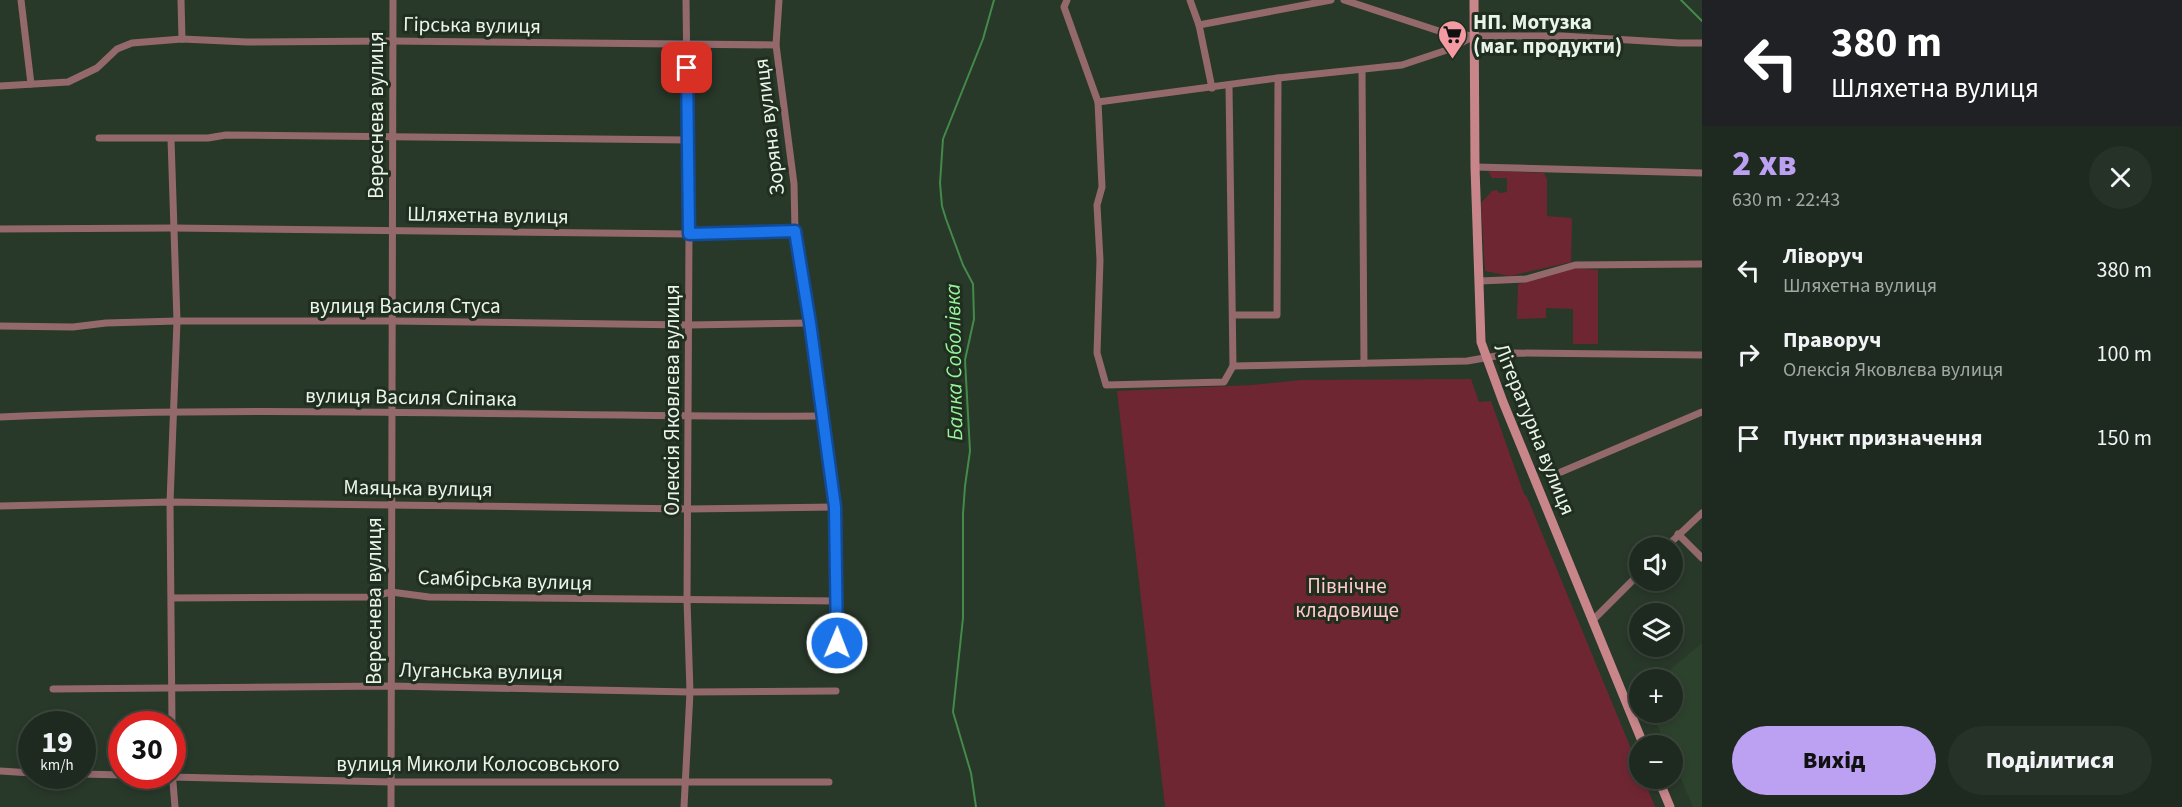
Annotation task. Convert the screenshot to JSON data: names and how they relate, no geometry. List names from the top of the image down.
{
  "streets": {
    "street": [
      "Гірська вулиця",
      "Вереснева вулиця",
      "Зоряна вулиця",
      "Шляхетна вулиця",
      "вулиця Василя Стуса",
      "вулиця Василя Сліпака",
      "Олексія Яковлєва вулиця",
      "Літературна вулиця",
      "Маяцька вулиця",
      "Самбірська вулиця",
      "Луганська вулиця",
      "вулиця Миколи Колосовського"
    ]
  },
  "crossings": [
    ["Гірська вулиця", "Вереснева вулиця"],
    ["Гірська вулиця", "Зоряна вулиця"],
    ["Гірська вулиця", "Олексія Яковлєва вулиця"],
    ["Вереснева вулиця", "Шляхетна вулиця"],
    ["Вереснева вулиця", "вулиця Василя Стуса"],
    ["Вереснева вулиця", "вулиця Василя Сліпака"],
    ["Вереснева вулиця", "Маяцька вулиця"],
    ["Вереснева вулиця", "Самбірська вулиця"],
    ["Вереснева вулиця", "Луганська вулиця"],
    ["Вереснева вулиця", "вулиця Миколи Колосовського"],
    ["Зоряна вулиця", "Шляхетна вулиця"],
    ["Зоряна вулиця", "вулиця Василя Стуса"],
    ["Зоряна вулиця", "вулиця Василя Сліпака"],
    ["Зоряна вулиця", "Маяцька вулиця"],
    ["Зоряна вулиця", "Самбірська вулиця"],
    ["Шляхетна вулиця", "Олексія Яковлєва вулиця"],
    ["вулиця Василя Стуса", "Олексія Яковлєва вулиця"],
    ["вулиця Василя Сліпака", "Олексія Яковлєва вулиця"],
    ["Олексія Яковлєва вулиця", "Маяцька вулиця"],
    ["Олексія Яковлєва вулиця", "Самбірська вулиця"],
    ["Олексія Яковлєва вулиця", "Луганська вулиця"],
    ["Олексія Яковлєва вулиця", "вулиця Миколи Колосовського"]
  ],
  "water": ["Балка Соболівка"],
  "parks": ["Північне кладовище"],
  "places": {
    "supermarket": ["НП. Мотузка (маг. продукти)"]
  },
  "page": {
    "turn": ["380 m", "Шляхетна вулиця"],
    "heading": ["2 хв", "630 m · 22:43"],
    "list": [
      {
        "name": "Ліворуч",
        "note": "Шляхетна вулиця",
        "value": "380 m"
      },
      {
        "name": "Праворуч",
        "note": "Олексія Яковлєва вулиця",
        "value": "100 m"
      },
      {
        "name": "Пункт призначення",
        "value": "150 m"
      }
    ],
    "map_buttons": ["+", "−"],
    "speed": "19 km/h",
    "limit": "30",
    "buttons": ["Вихід", "Поділитися"]
  }
}
